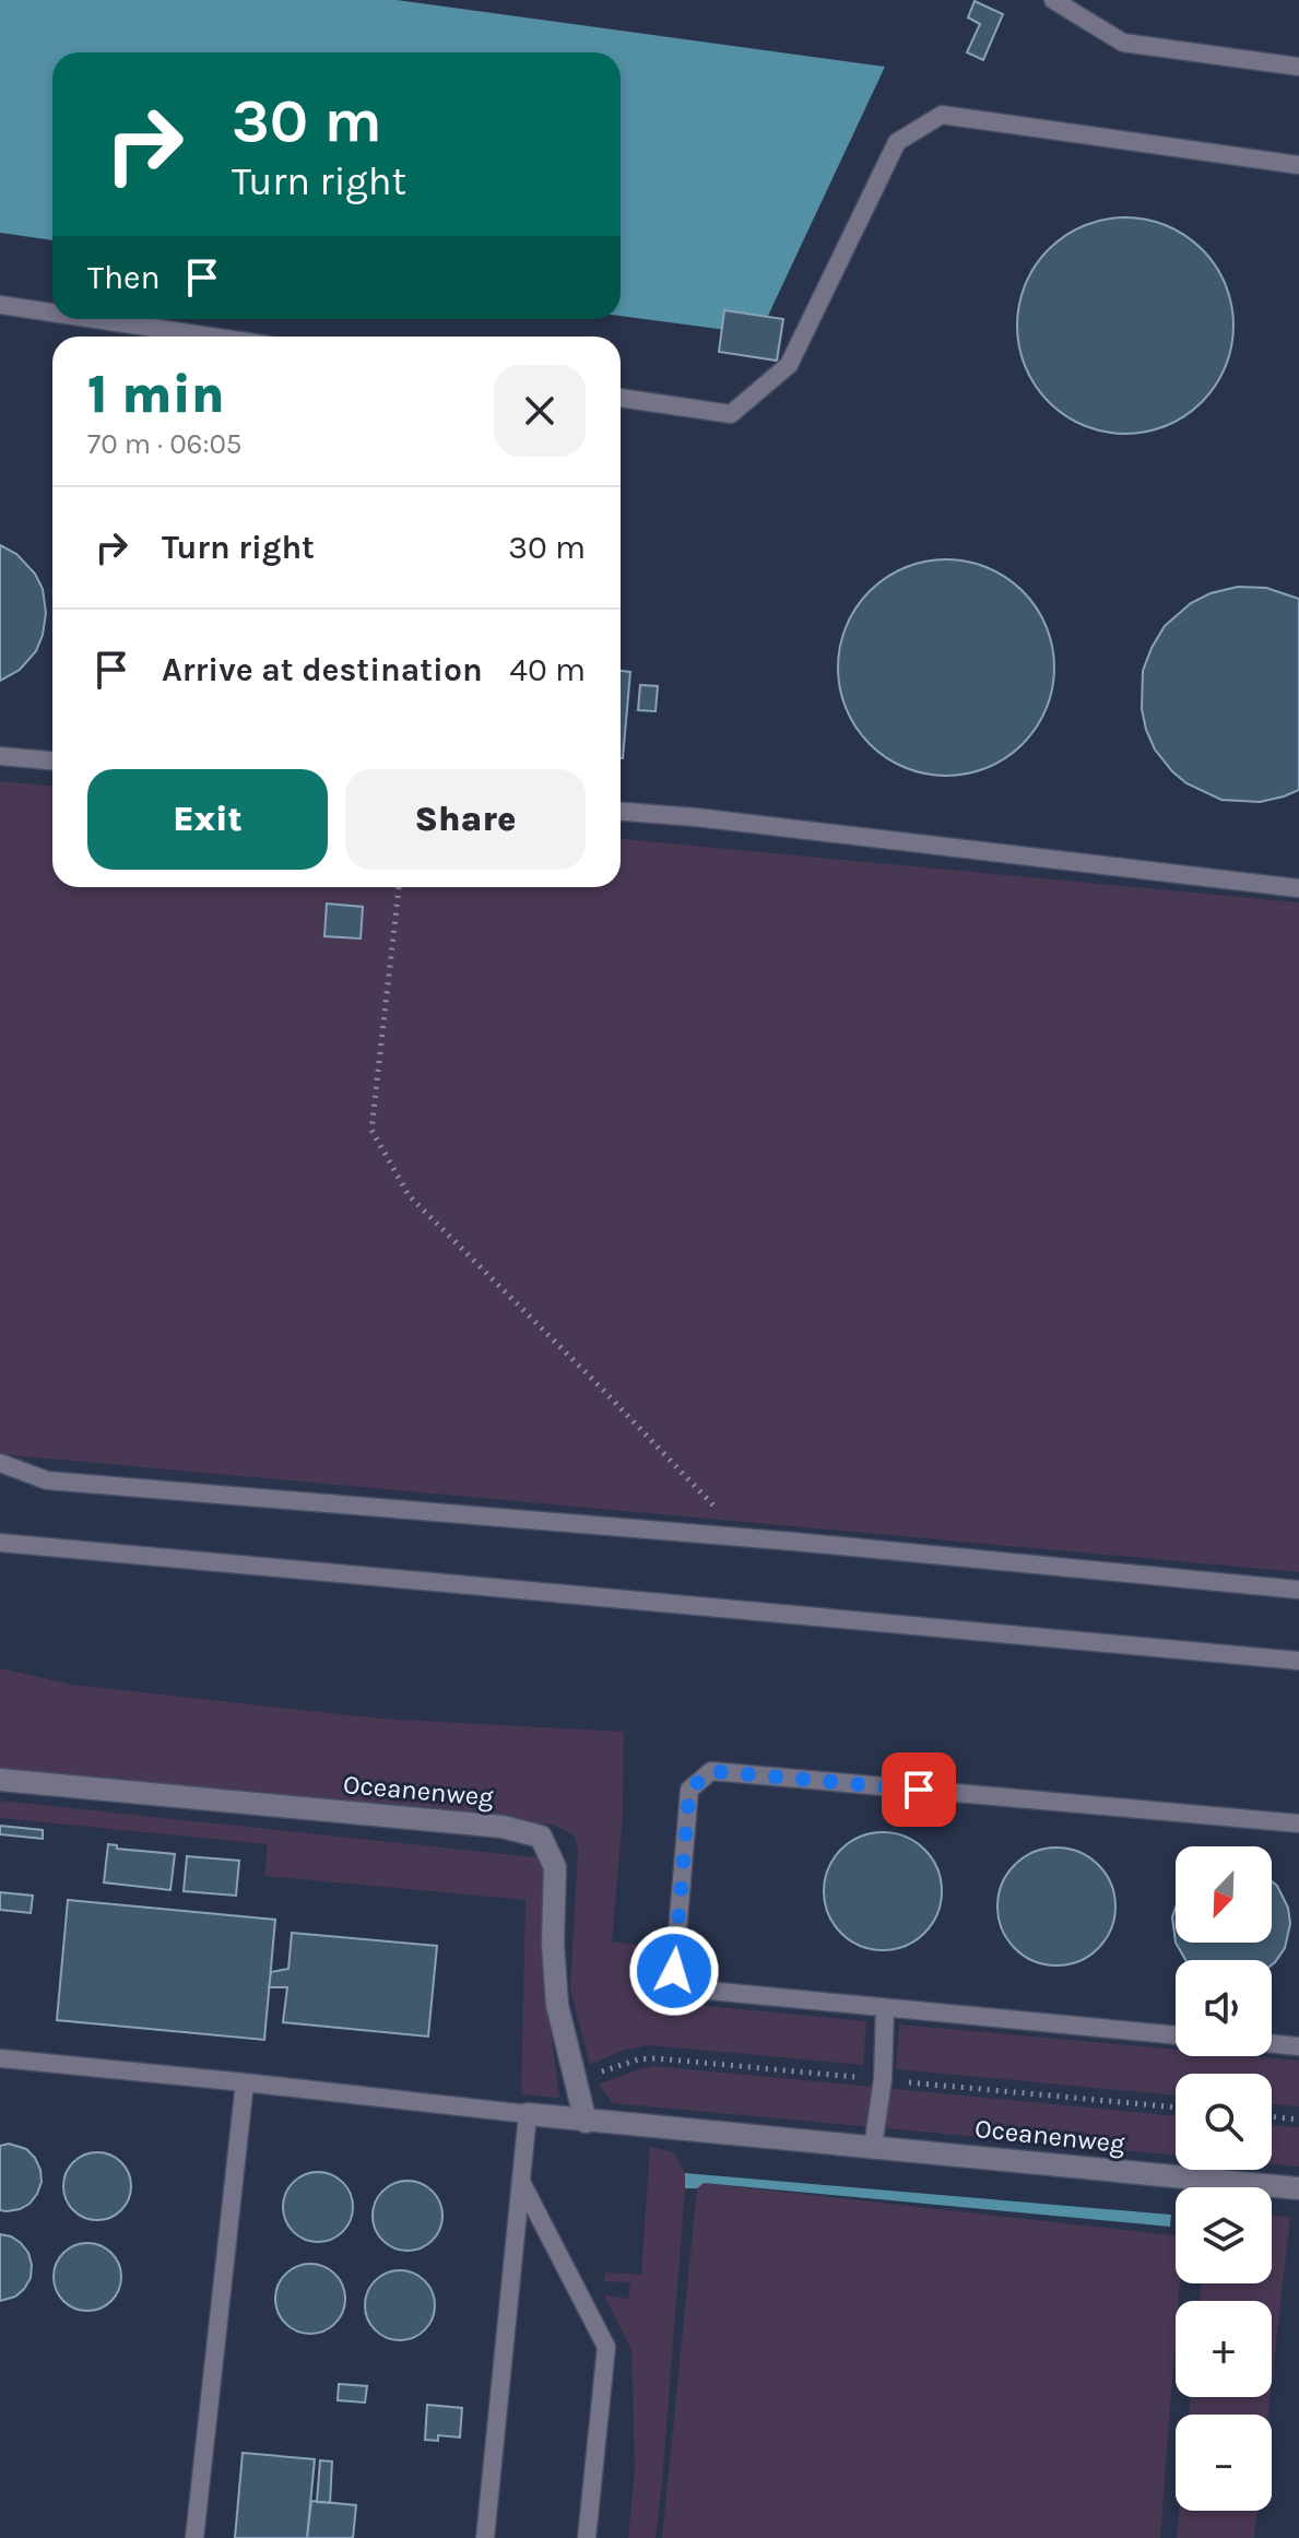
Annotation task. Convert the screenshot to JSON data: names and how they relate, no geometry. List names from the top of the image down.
{
  "streets": {
    "street": ["Oceanenweg"]
  },
  "north": "bottom left",
  "page": {
    "turn": ["30 m", "Turn right"],
    "then": "Then",
    "heading": ["1 min", "70 m · 06:05"],
    "list": [
      {
        "name": "Turn right",
        "value": "30 m"
      },
      {
        "name": "Arrive at destination",
        "value": "40 m"
      }
    ],
    "buttons": ["Exit", "Share"],
    "map_buttons": ["+", "−"]
  }
}
